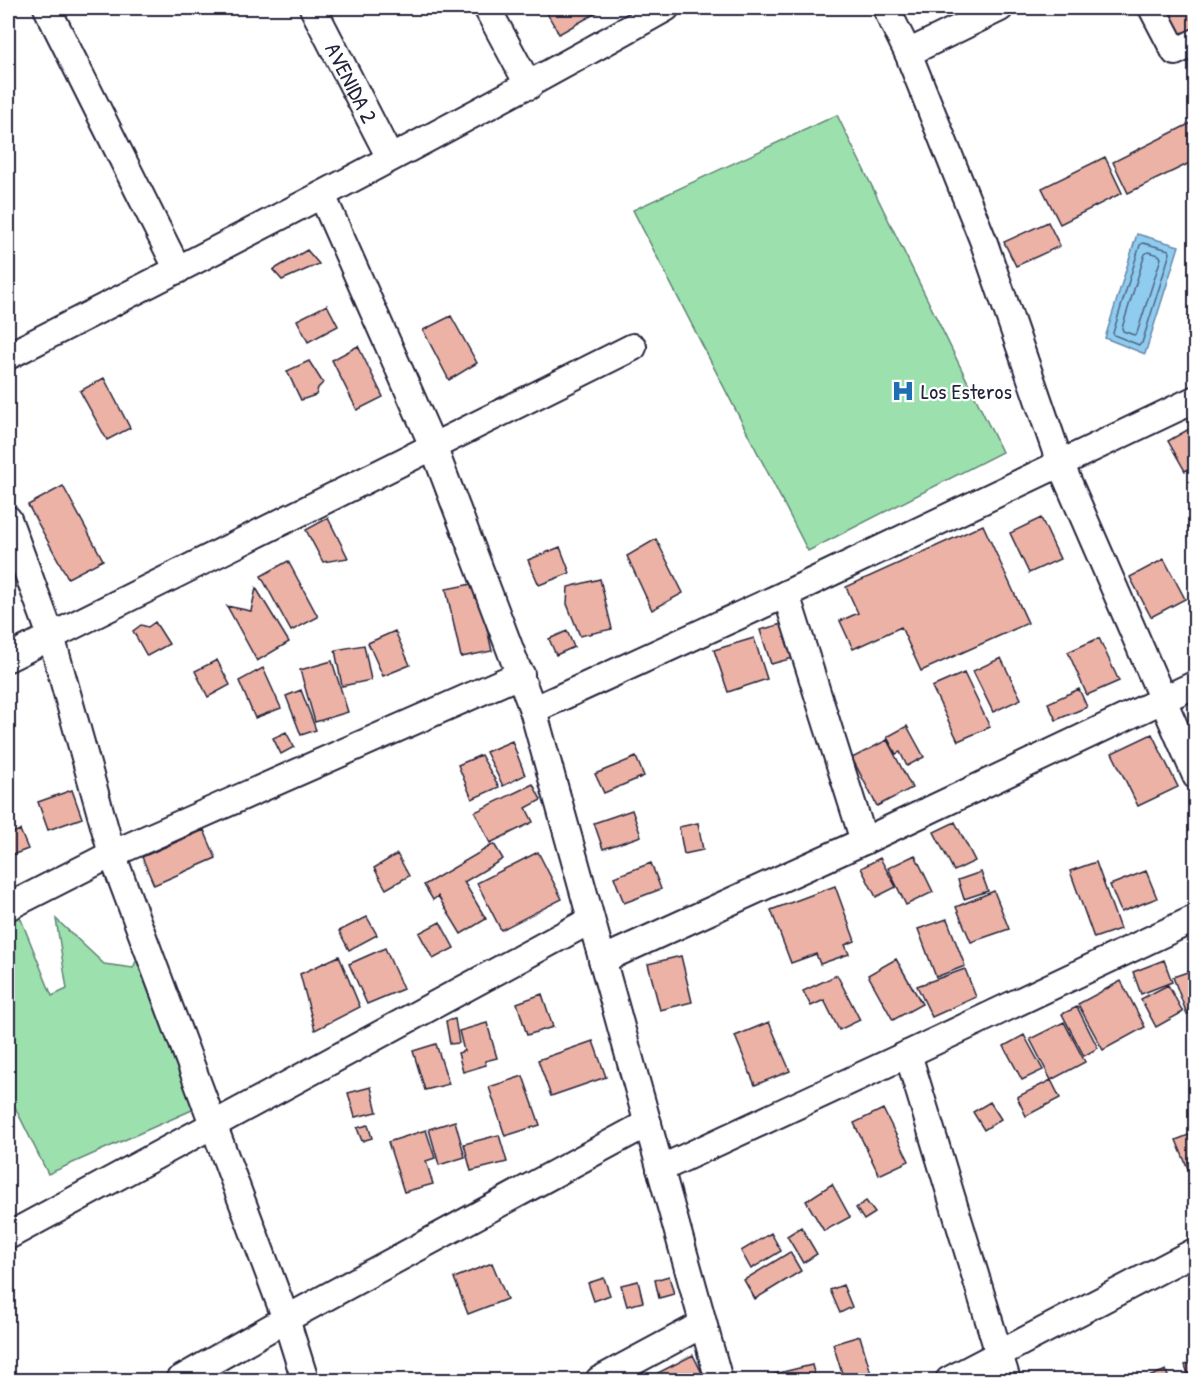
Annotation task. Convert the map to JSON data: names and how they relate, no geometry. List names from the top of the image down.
{
  "streets": {
    "street": ["AVENIDA 2"]
  },
  "places": {
    "hospital": ["Los Esteros"]
  }
}
